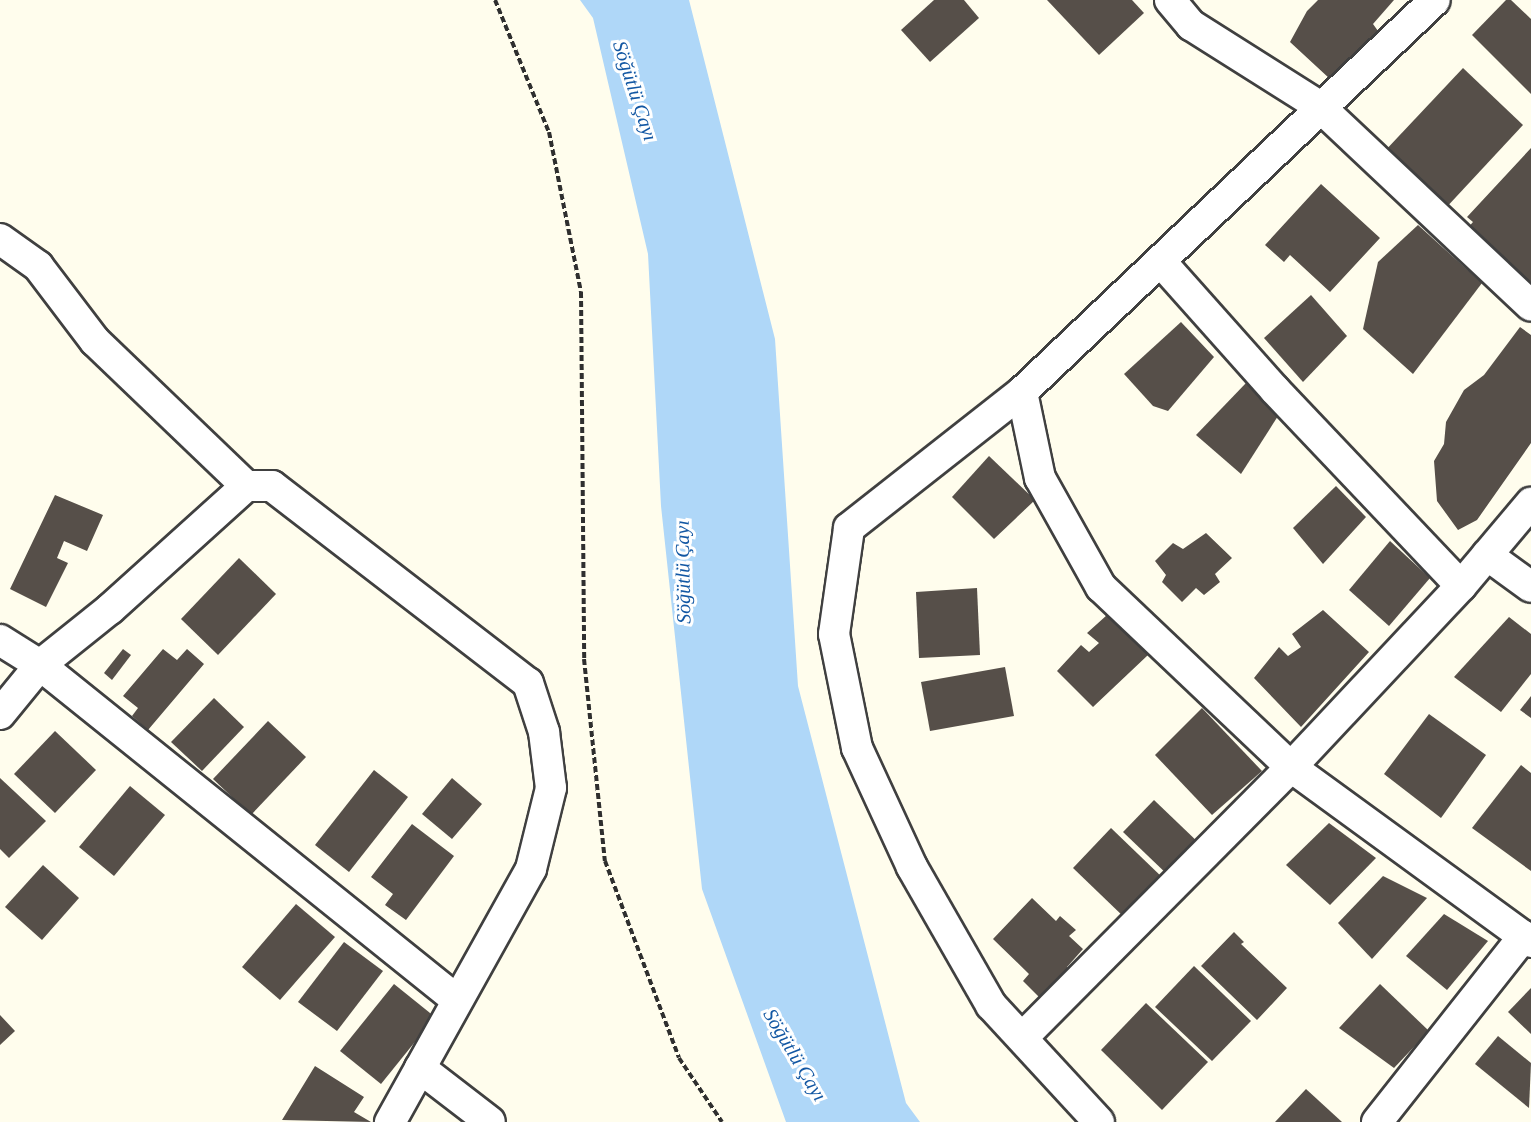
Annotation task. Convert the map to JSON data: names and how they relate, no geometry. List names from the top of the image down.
{
  "water": ["Söğütlü Çayı"]
}
